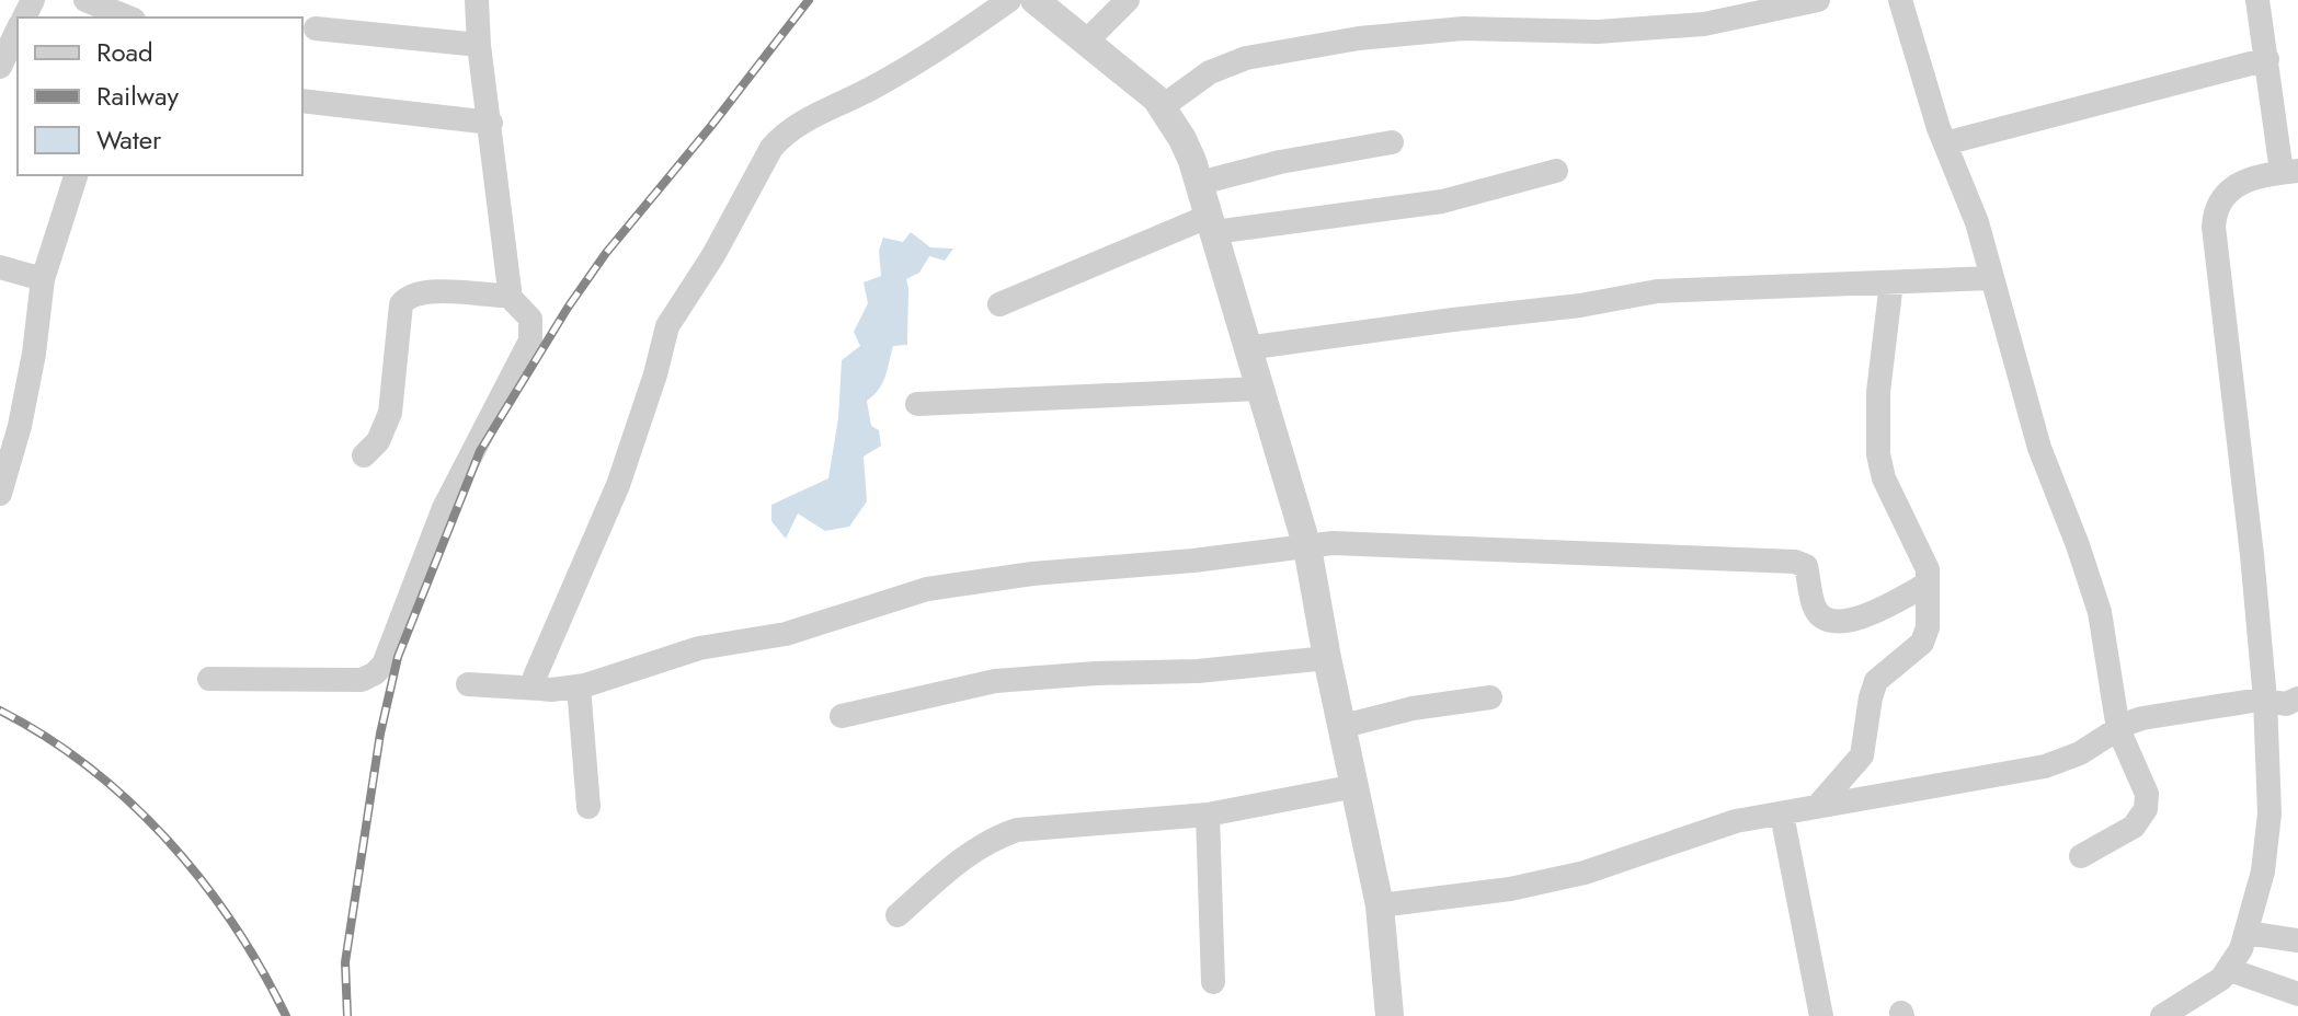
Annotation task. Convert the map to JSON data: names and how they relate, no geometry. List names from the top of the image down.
{
  "legend": ["Road", "Railway", "Water"]
}
